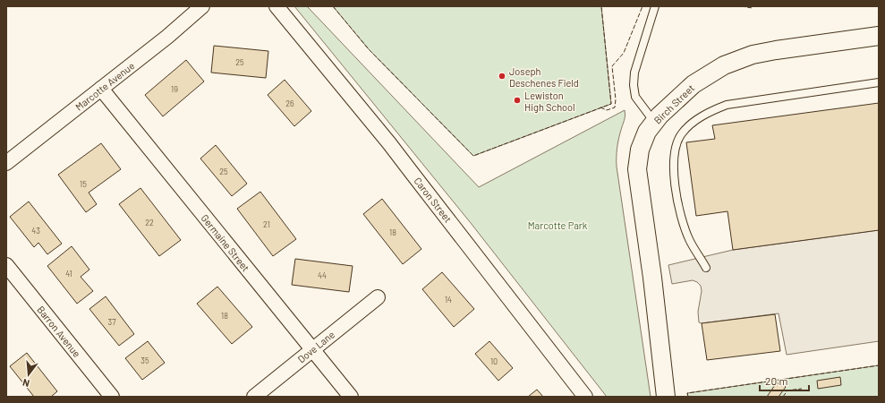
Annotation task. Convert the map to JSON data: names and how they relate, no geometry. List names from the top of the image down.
{
  "streets": {
    "street": [
      "Marcotte Avenue",
      "Birch Street",
      "Caron Street",
      "Germaine Street",
      "Barron Avenue",
      "Dove Lane"
    ]
  },
  "crossings": [
    ["Marcotte Avenue", "Germaine Street"],
    ["Germaine Street", "Dove Lane"]
  ],
  "parks": ["Marcotte Park"],
  "places": ["Joseph Deschenes Field", "Lewiston High School"],
  "house_numbers": [
    "25",
    "19",
    "26",
    "25",
    "15",
    "22",
    "21",
    "43",
    "18",
    "41",
    "44",
    "14",
    "18",
    "37",
    "35",
    "10"
  ],
  "scale_bar": "20 m",
  "north": "bottom"
}
